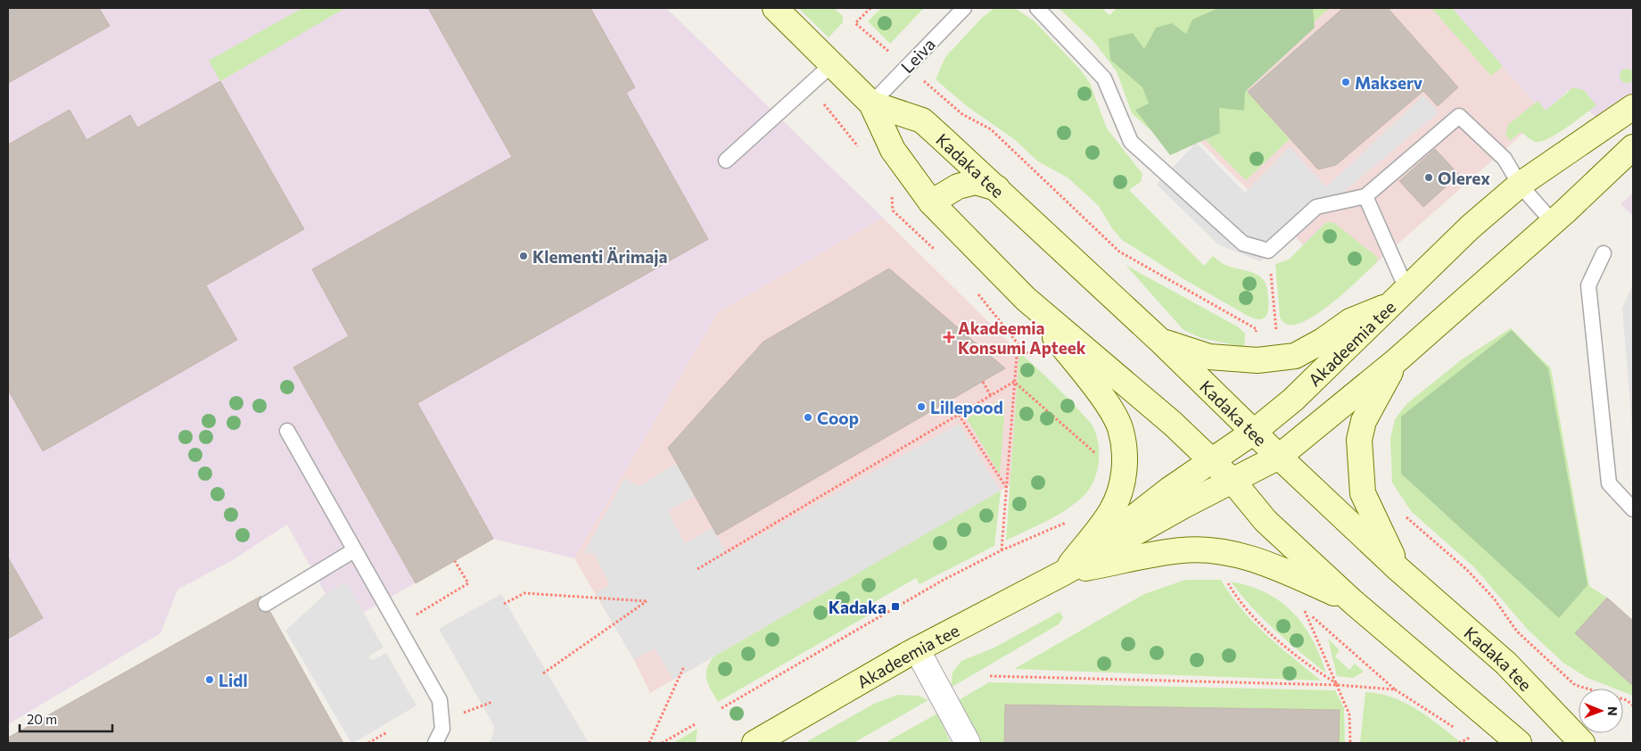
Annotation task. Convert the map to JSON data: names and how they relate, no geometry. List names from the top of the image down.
{
  "streets": {
    "main road": ["Kadaka tee", "Akadeemia tee"],
    "lane": ["Leiva"]
  },
  "crossings": [
    ["Leiva", "Kadaka tee"],
    ["Kadaka tee", "Akadeemia tee"]
  ],
  "places": {
    "other": [
      "Makserv",
      "Olerex",
      "Klementi Ärimaja",
      "Lillepood",
      "Coop",
      "Lidl"
    ],
    "health": ["Akadeemia Konsumi Apteek"],
    "transit": ["Kadaka"]
  },
  "scale_bar": "20 m",
  "north": "right"
}
